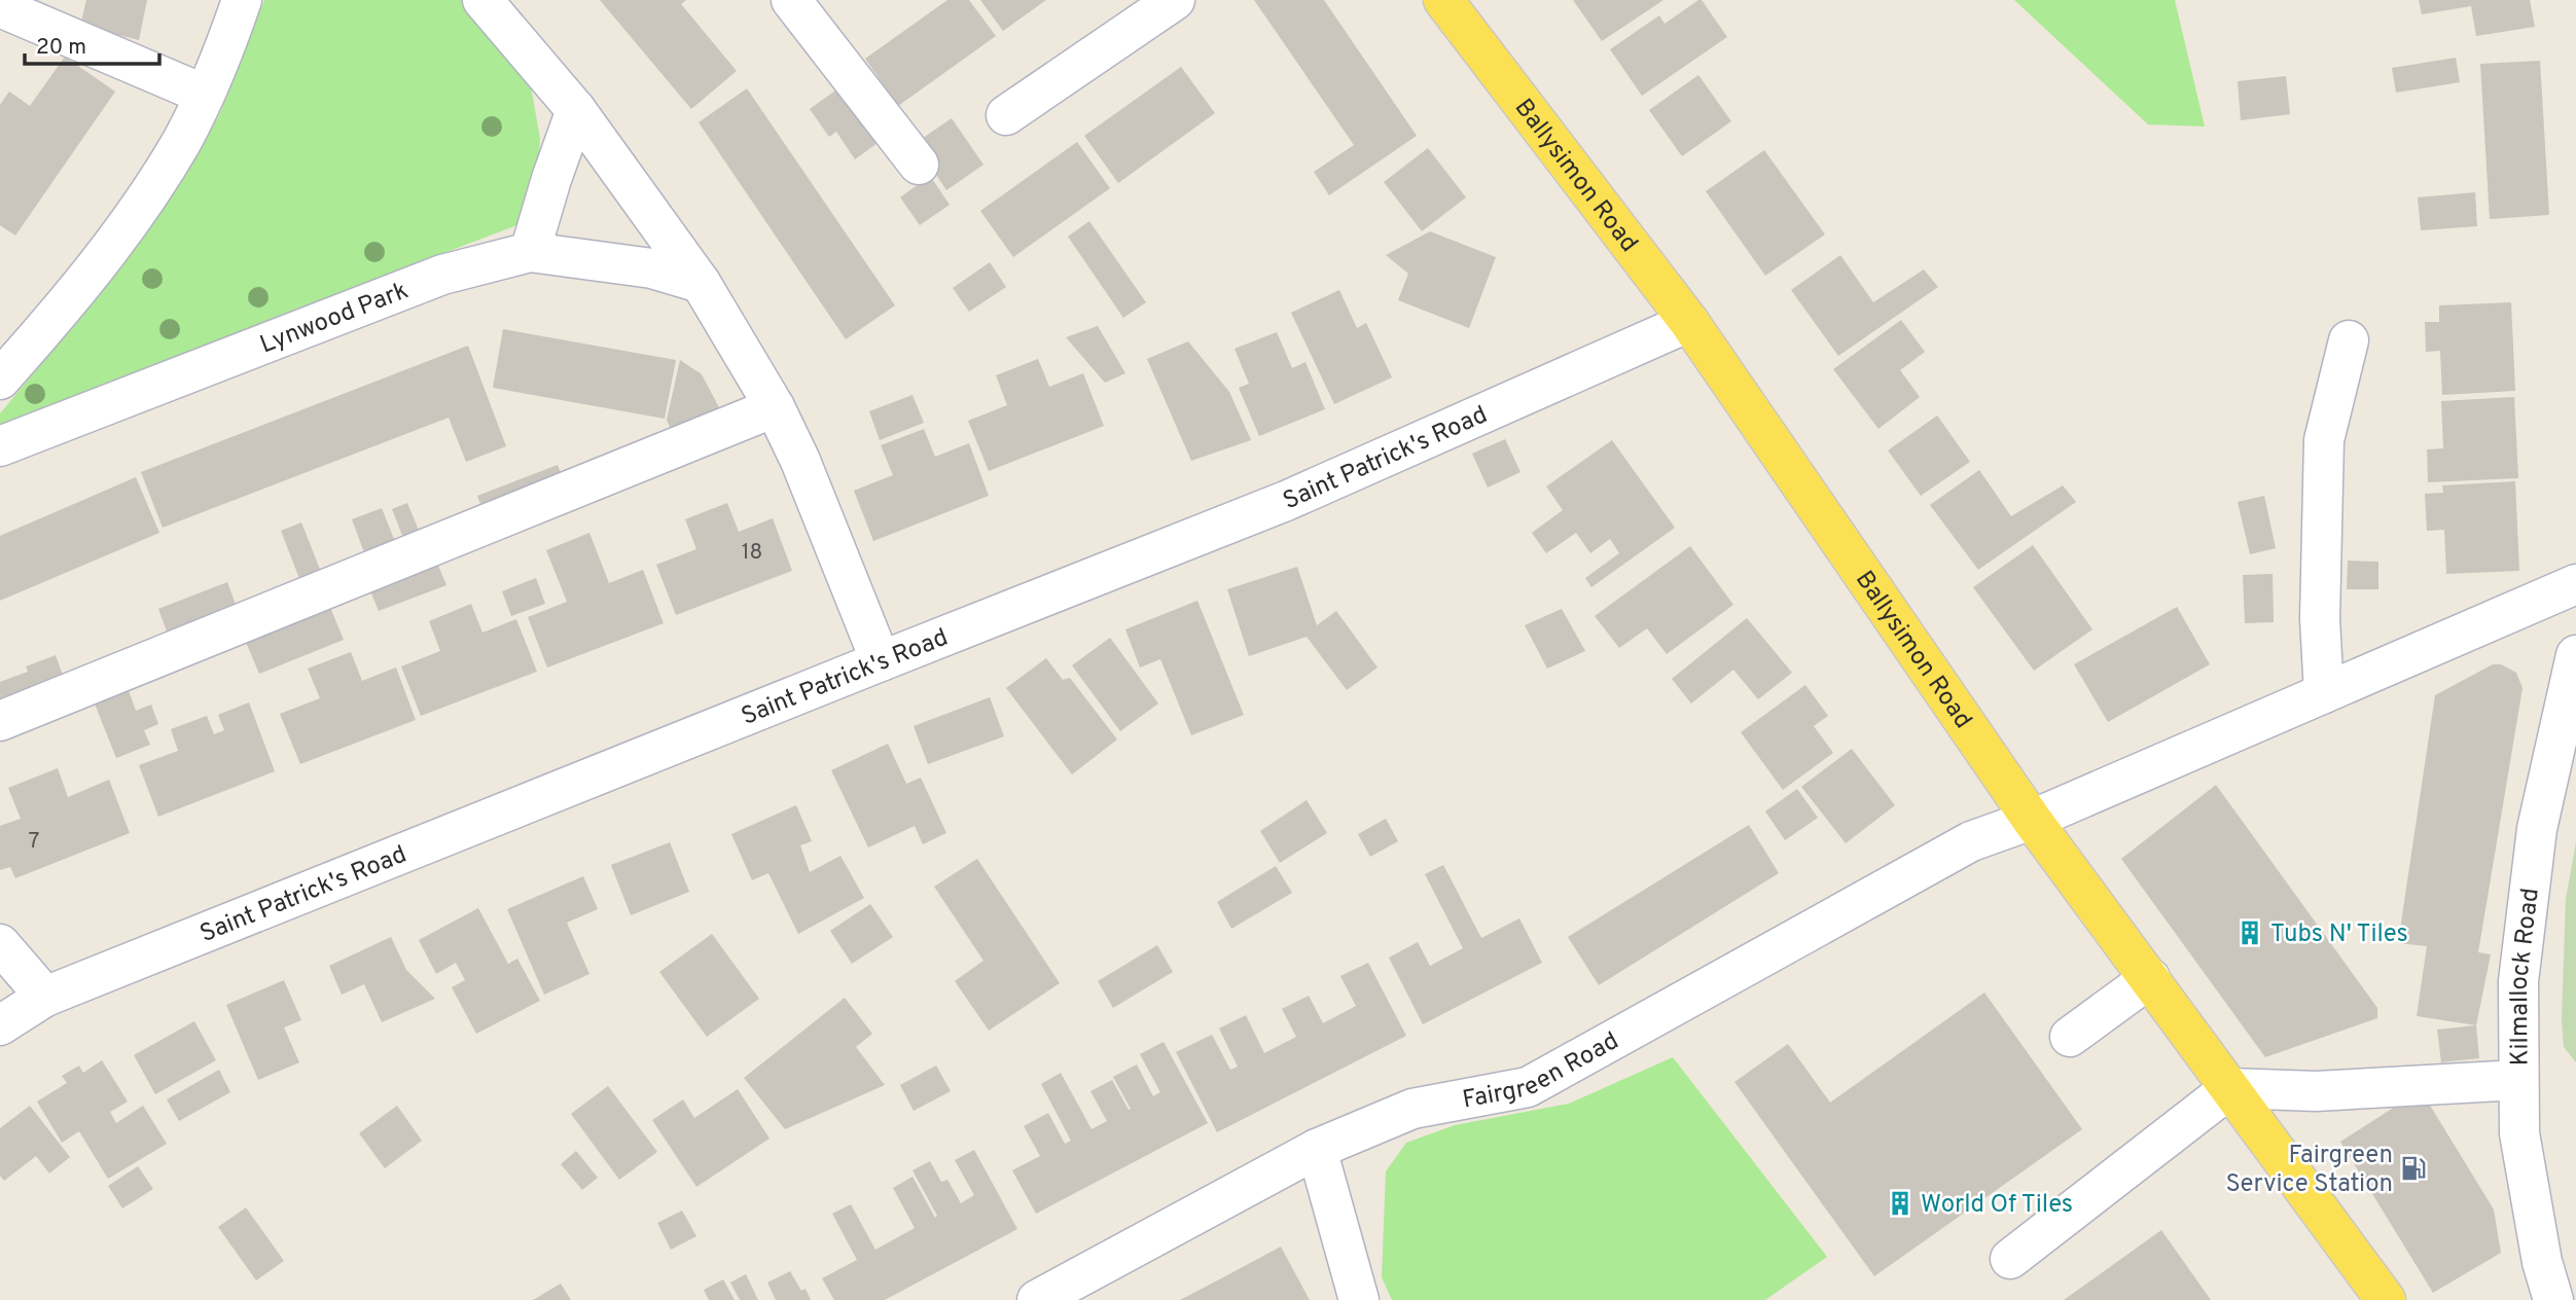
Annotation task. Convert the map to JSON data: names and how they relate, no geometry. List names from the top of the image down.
{
  "streets": {
    "main road": ["Ballysimon Road"],
    "street": [
      "Lynwood Park",
      "Saint Patrick's Road",
      "Kilmallock Road",
      "Fairgreen Road"
    ]
  },
  "crossings": [
    ["Ballysimon Road", "Saint Patrick's Road"],
    ["Ballysimon Road", "Fairgreen Road"]
  ],
  "places": {
    "building": ["Tubs N' Tiles", "World Of Tiles"],
    "fuel station": ["Fairgreen Service Station"]
  },
  "house_numbers": ["18", "7"],
  "scale_bar": "20 m"
}
